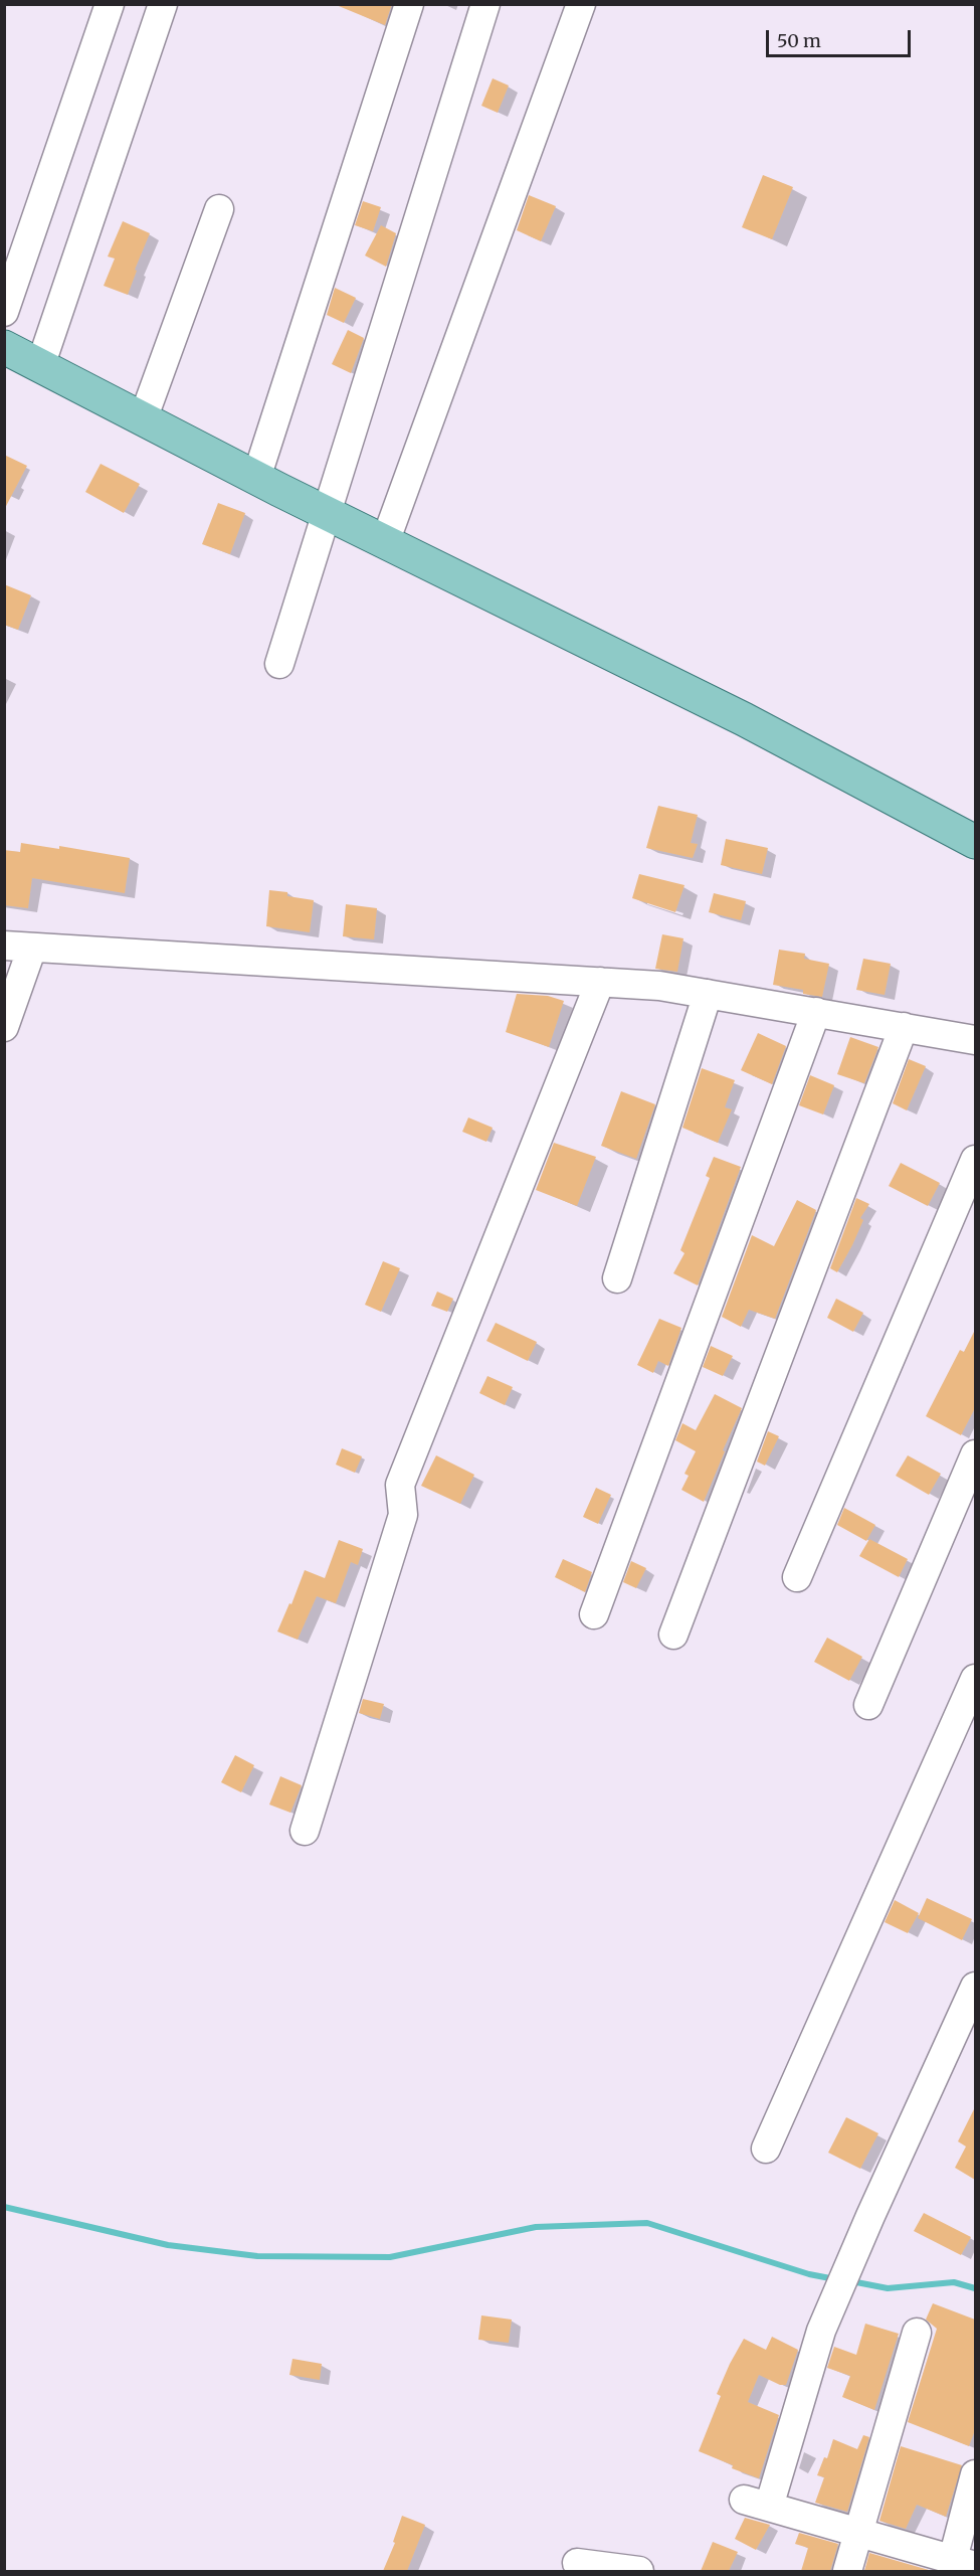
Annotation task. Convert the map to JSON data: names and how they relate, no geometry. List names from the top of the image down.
{
  "scale_bar": "50 m"
}
